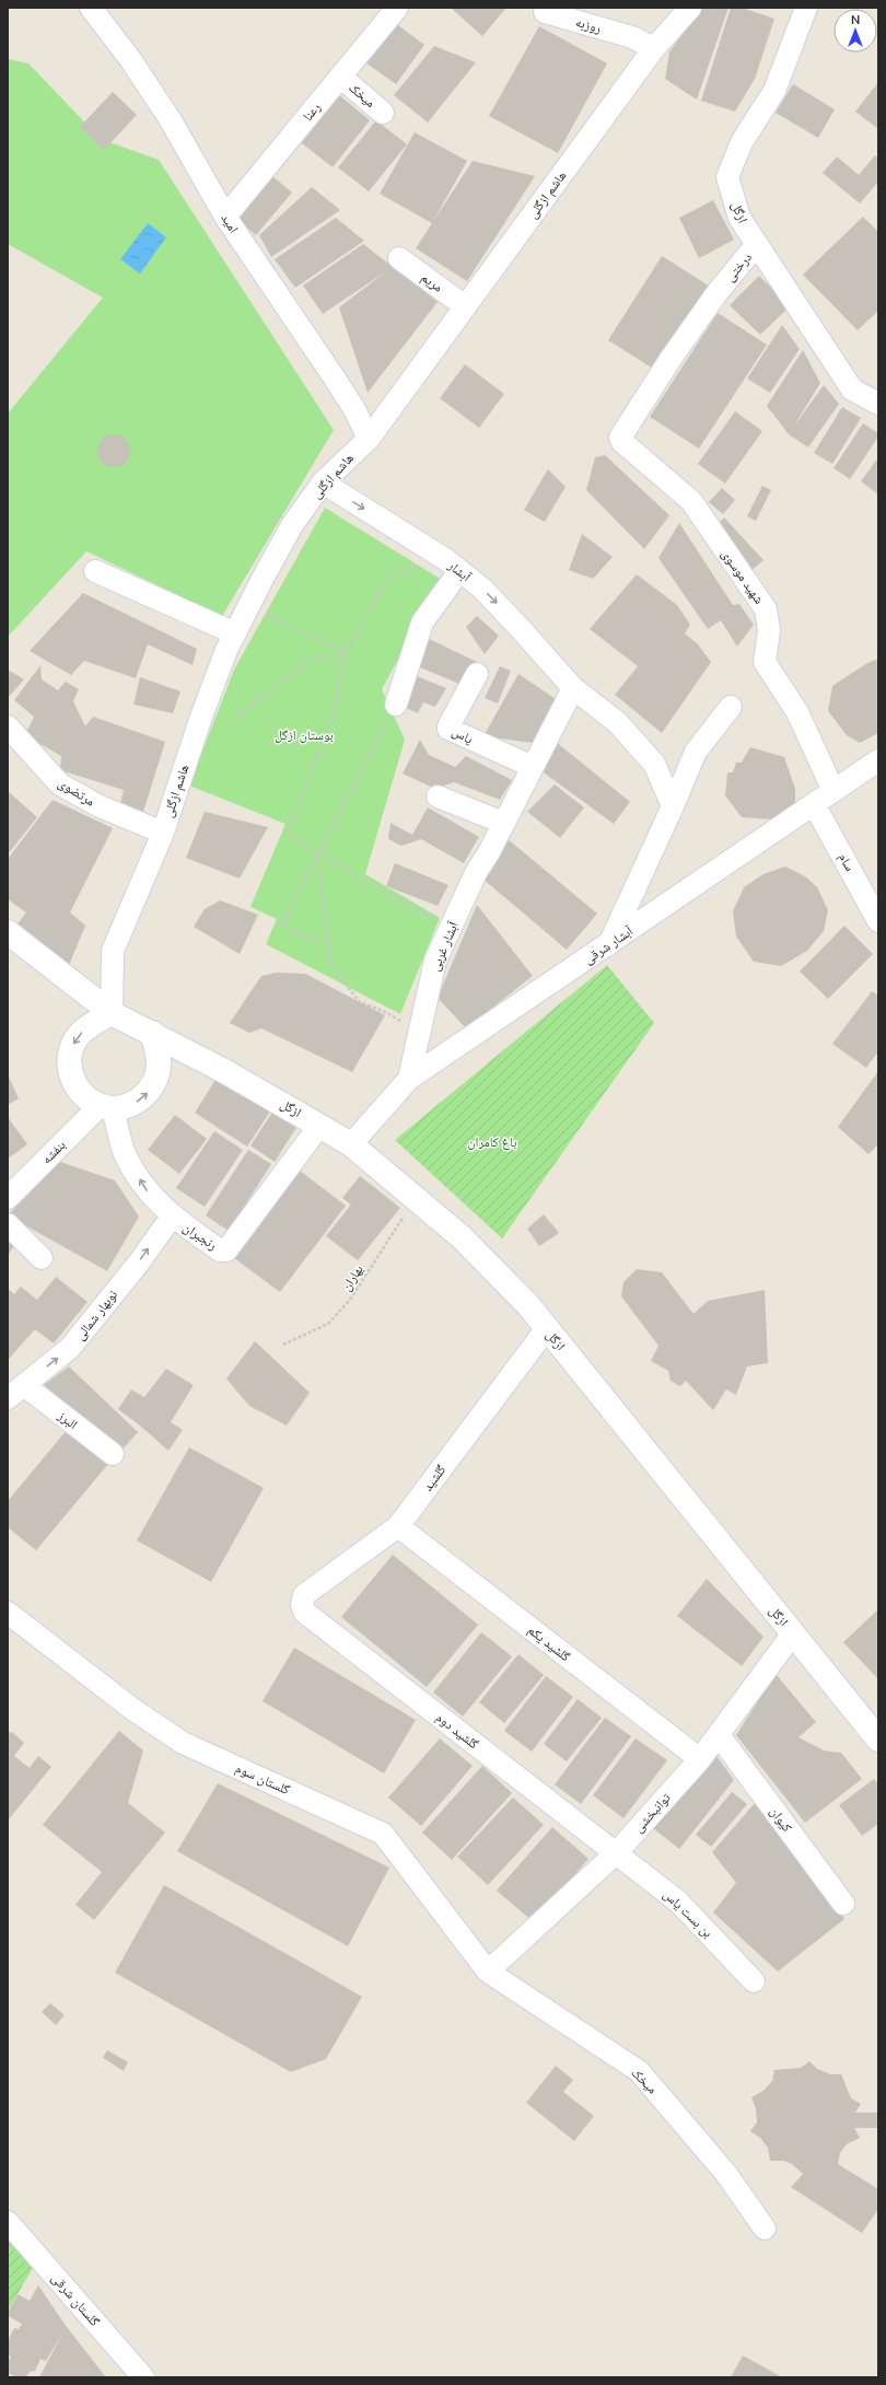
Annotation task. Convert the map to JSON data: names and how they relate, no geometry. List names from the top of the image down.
{
  "streets": {
    "main road": ["ازگل"],
    "street": [
      "روزبه",
      "میخک",
      "رعنا",
      "هاشم ازگلی",
      "امید",
      "درختی",
      "مریم",
      "آبشار",
      "شهید موسوی",
      "یاس",
      "مرتضوی",
      "سام",
      "آبشار شرقی",
      "آبشار غربی",
      "بنفشه",
      "رنجبران",
      "نوبهار شمالی",
      "البرز",
      "گلشید",
      "گلشيد يكم",
      "گلشيد دوم",
      "گلستان سوم",
      "توانبخشی",
      "کیوان",
      "بن بست یاس",
      "گلستان شرقی"
    ],
    "path": ["بهاران"]
  },
  "crossings": [
    ["روزبه", "هاشم ازگلی"],
    ["میخک", "رعنا"],
    ["میخک", "گلستان سوم"],
    ["میخک", "توانبخشی"],
    ["رعنا", "امید"],
    ["هاشم ازگلی", "ازگل"],
    ["هاشم ازگلی", "امید"],
    ["هاشم ازگلی", "مریم"],
    ["هاشم ازگلی", "آبشار"],
    ["هاشم ازگلی", "مرتضوی"],
    ["هاشم ازگلی", "بنفشه"],
    ["هاشم ازگلی", "رنجبران"],
    ["ازگل", "درختی"],
    ["ازگل", "آبشار شرقی"],
    ["ازگل", "بنفشه"],
    ["ازگل", "رنجبران"],
    ["ازگل", "بهاران"],
    ["ازگل", "گلشید"],
    ["ازگل", "توانبخشی"],
    ["درختی", "شهید موسوی"],
    ["شهید موسوی", "آبشار شرقی"],
    ["یاس", "آبشار غربی"],
    ["سام", "آبشار شرقی"],
    ["آبشار شرقی", "آبشار غربی"],
    ["بنفشه", "رنجبران"],
    ["رنجبران", "نوبهار شمالی"],
    ["نوبهار شمالی", "البرز"],
    ["گلشید", "گلشيد يكم"],
    ["گلشید", "گلشيد دوم"],
    ["گلشيد يكم", "توانبخشی"],
    ["گلشيد دوم", "توانبخشی"],
    ["گلشيد دوم", "بن بست یاس"],
    ["گلستان سوم", "توانبخشی"],
    ["توانبخشی", "کیوان"],
    ["توانبخشی", "بن بست یاس"]
  ],
  "one_way": ["آبشار", "نوبهار شمالی"],
  "parks": ["بوستان ازگل", "باغ کامران"],
  "north": "top"
}
